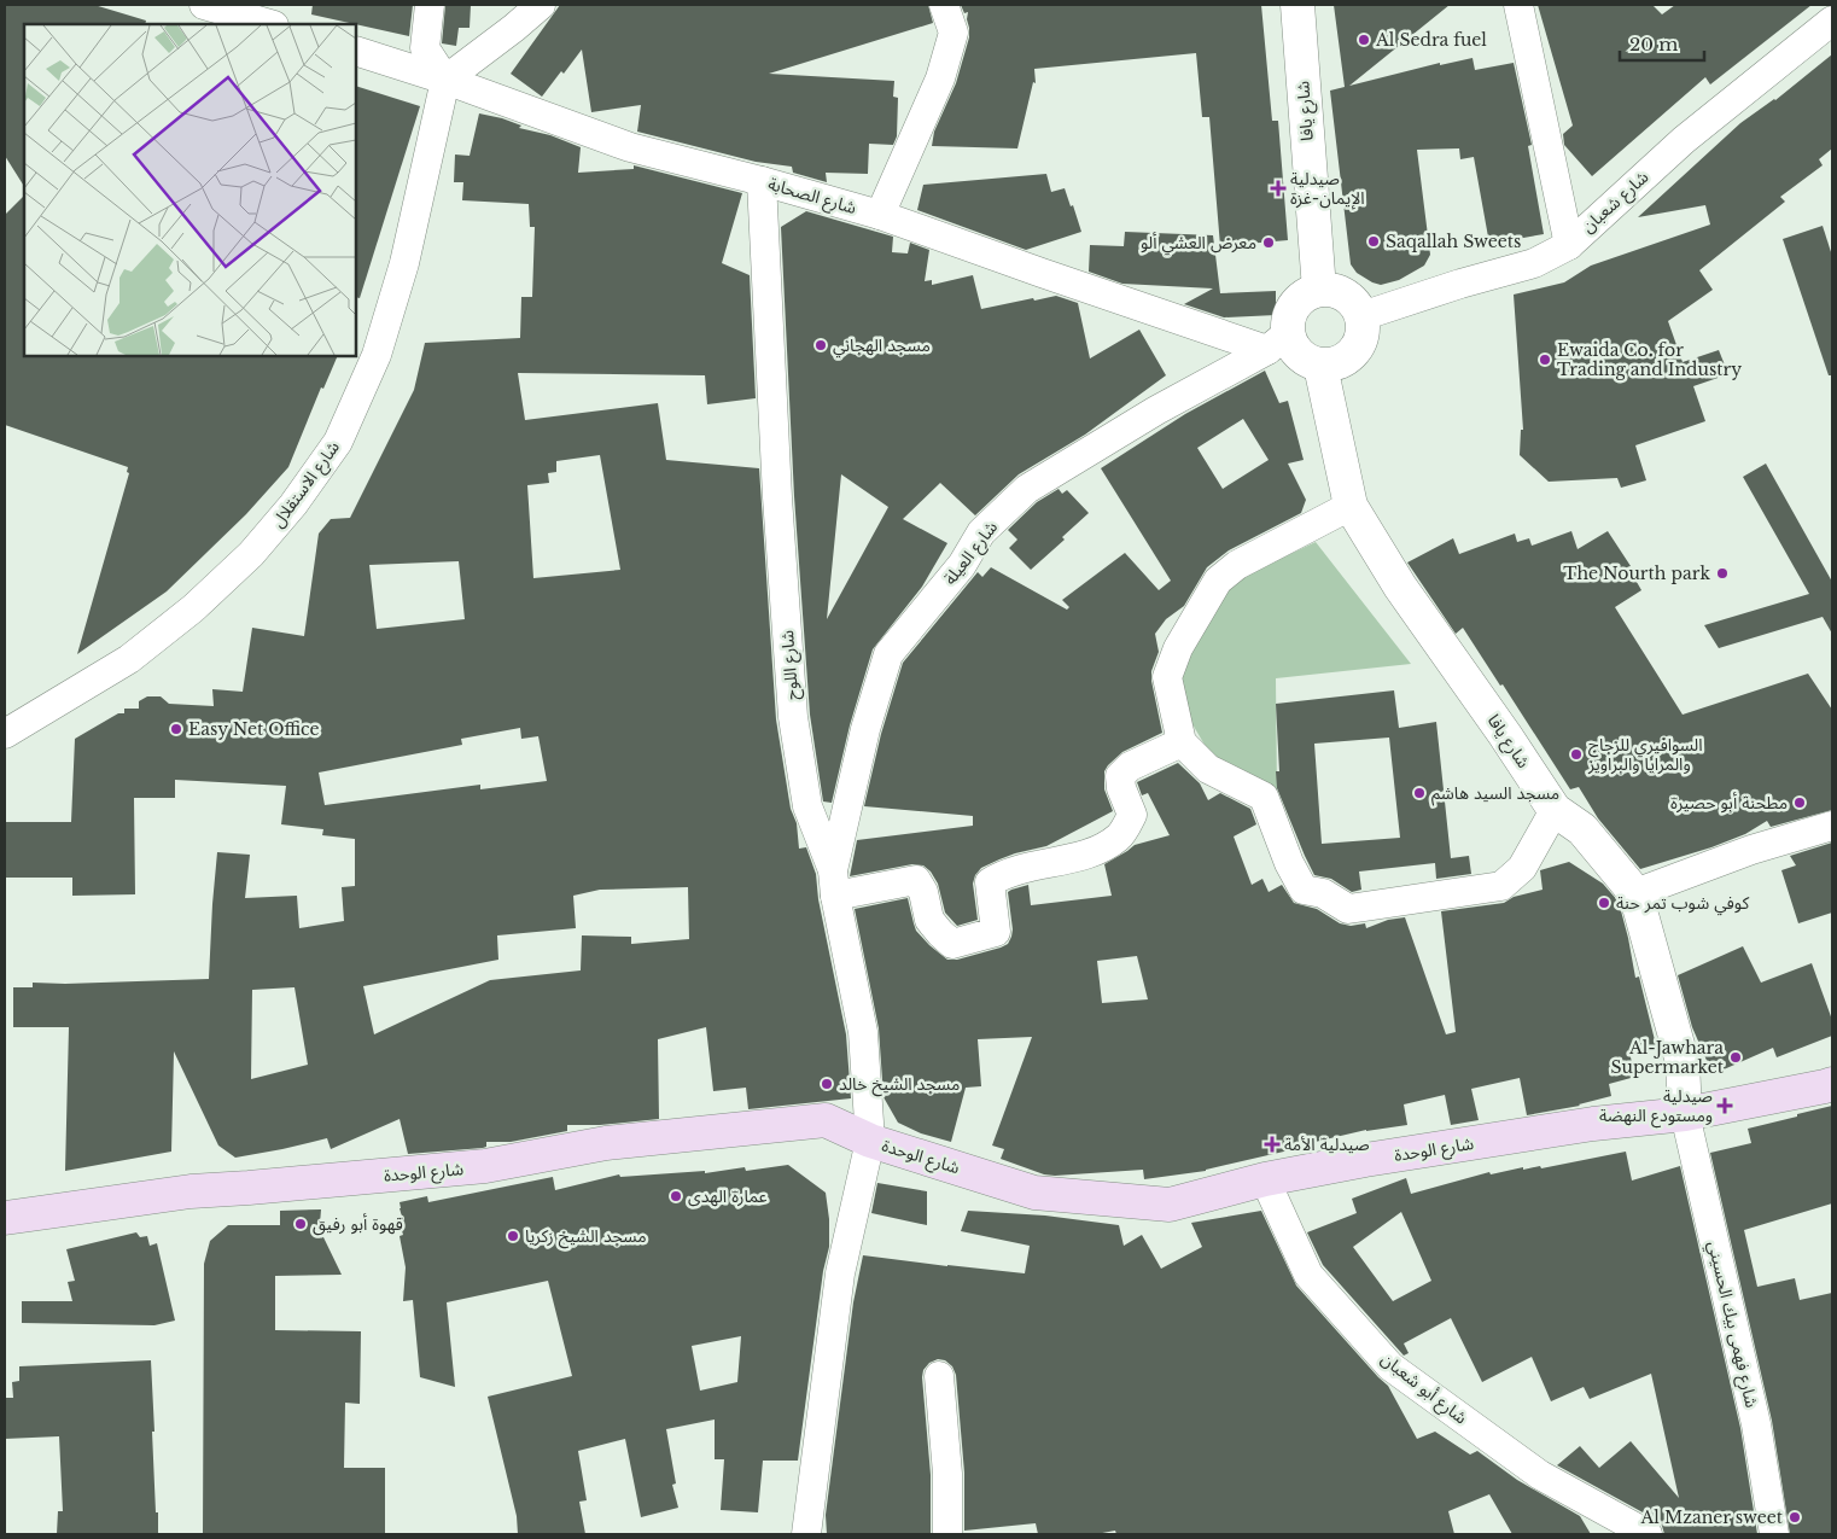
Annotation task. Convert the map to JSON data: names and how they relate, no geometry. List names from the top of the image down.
{
  "streets": {
    "main road": ["شارع الوحدة"],
    "street": [
      "شارع يافا",
      "شارع الصحابة",
      "شارع شعبان",
      "شارع الاستقلال",
      "شارع العيلة",
      "شارع اللوح",
      "شارع فهمى بيك الحسيني",
      "شارع أبو شعبان"
    ]
  },
  "crossings": [
    ["شارع يافا", "شارع الصحابة"],
    ["شارع يافا", "شارع شعبان"],
    ["شارع يافا", "شارع العيلة"],
    ["شارع يافا", "شارع الوحدة"],
    ["شارع يافا", "شارع فهمى بيك الحسيني"],
    ["شارع الصحابة", "شارع شعبان"],
    ["شارع الصحابة", "شارع الاستقلال"],
    ["شارع الصحابة", "شارع العيلة"],
    ["شارع الصحابة", "شارع اللوح"],
    ["شارع شعبان", "شارع العيلة"],
    ["شارع العيلة", "شارع اللوح"],
    ["شارع اللوح", "شارع الوحدة"],
    ["شارع الوحدة", "شارع فهمى بيك الحسيني"],
    ["شارع الوحدة", "شارع أبو شعبان"]
  ],
  "places": {
    "other": [
      "Al Sedra fuel",
      "Saqallah Sweets",
      "معرض العشي ألو",
      "مسجد الهجاني",
      "Ewaida Co. for Trading and Industry",
      "The Nourth park",
      "Easy Net Office",
      "السوافيري للزجاج والمرايا والبراويز",
      "مسجد السيد هاشم",
      "مطحنة أبو حصيرة",
      "كوفي شوب تمر حنة",
      "Al-Jawhara Supermarket",
      "مسجد الشيخ خالد",
      "عمارة الهدى",
      "قهوة أبو رفيق",
      "مسجد الشيخ زكريا",
      "Al Mzaner sweet"
    ],
    "health": ["صيدلية الإيمان-غزة", "صيدلية ومستودع النهضة", "صيدلية الأمة"]
  },
  "scale_bar": "20 m"
}
